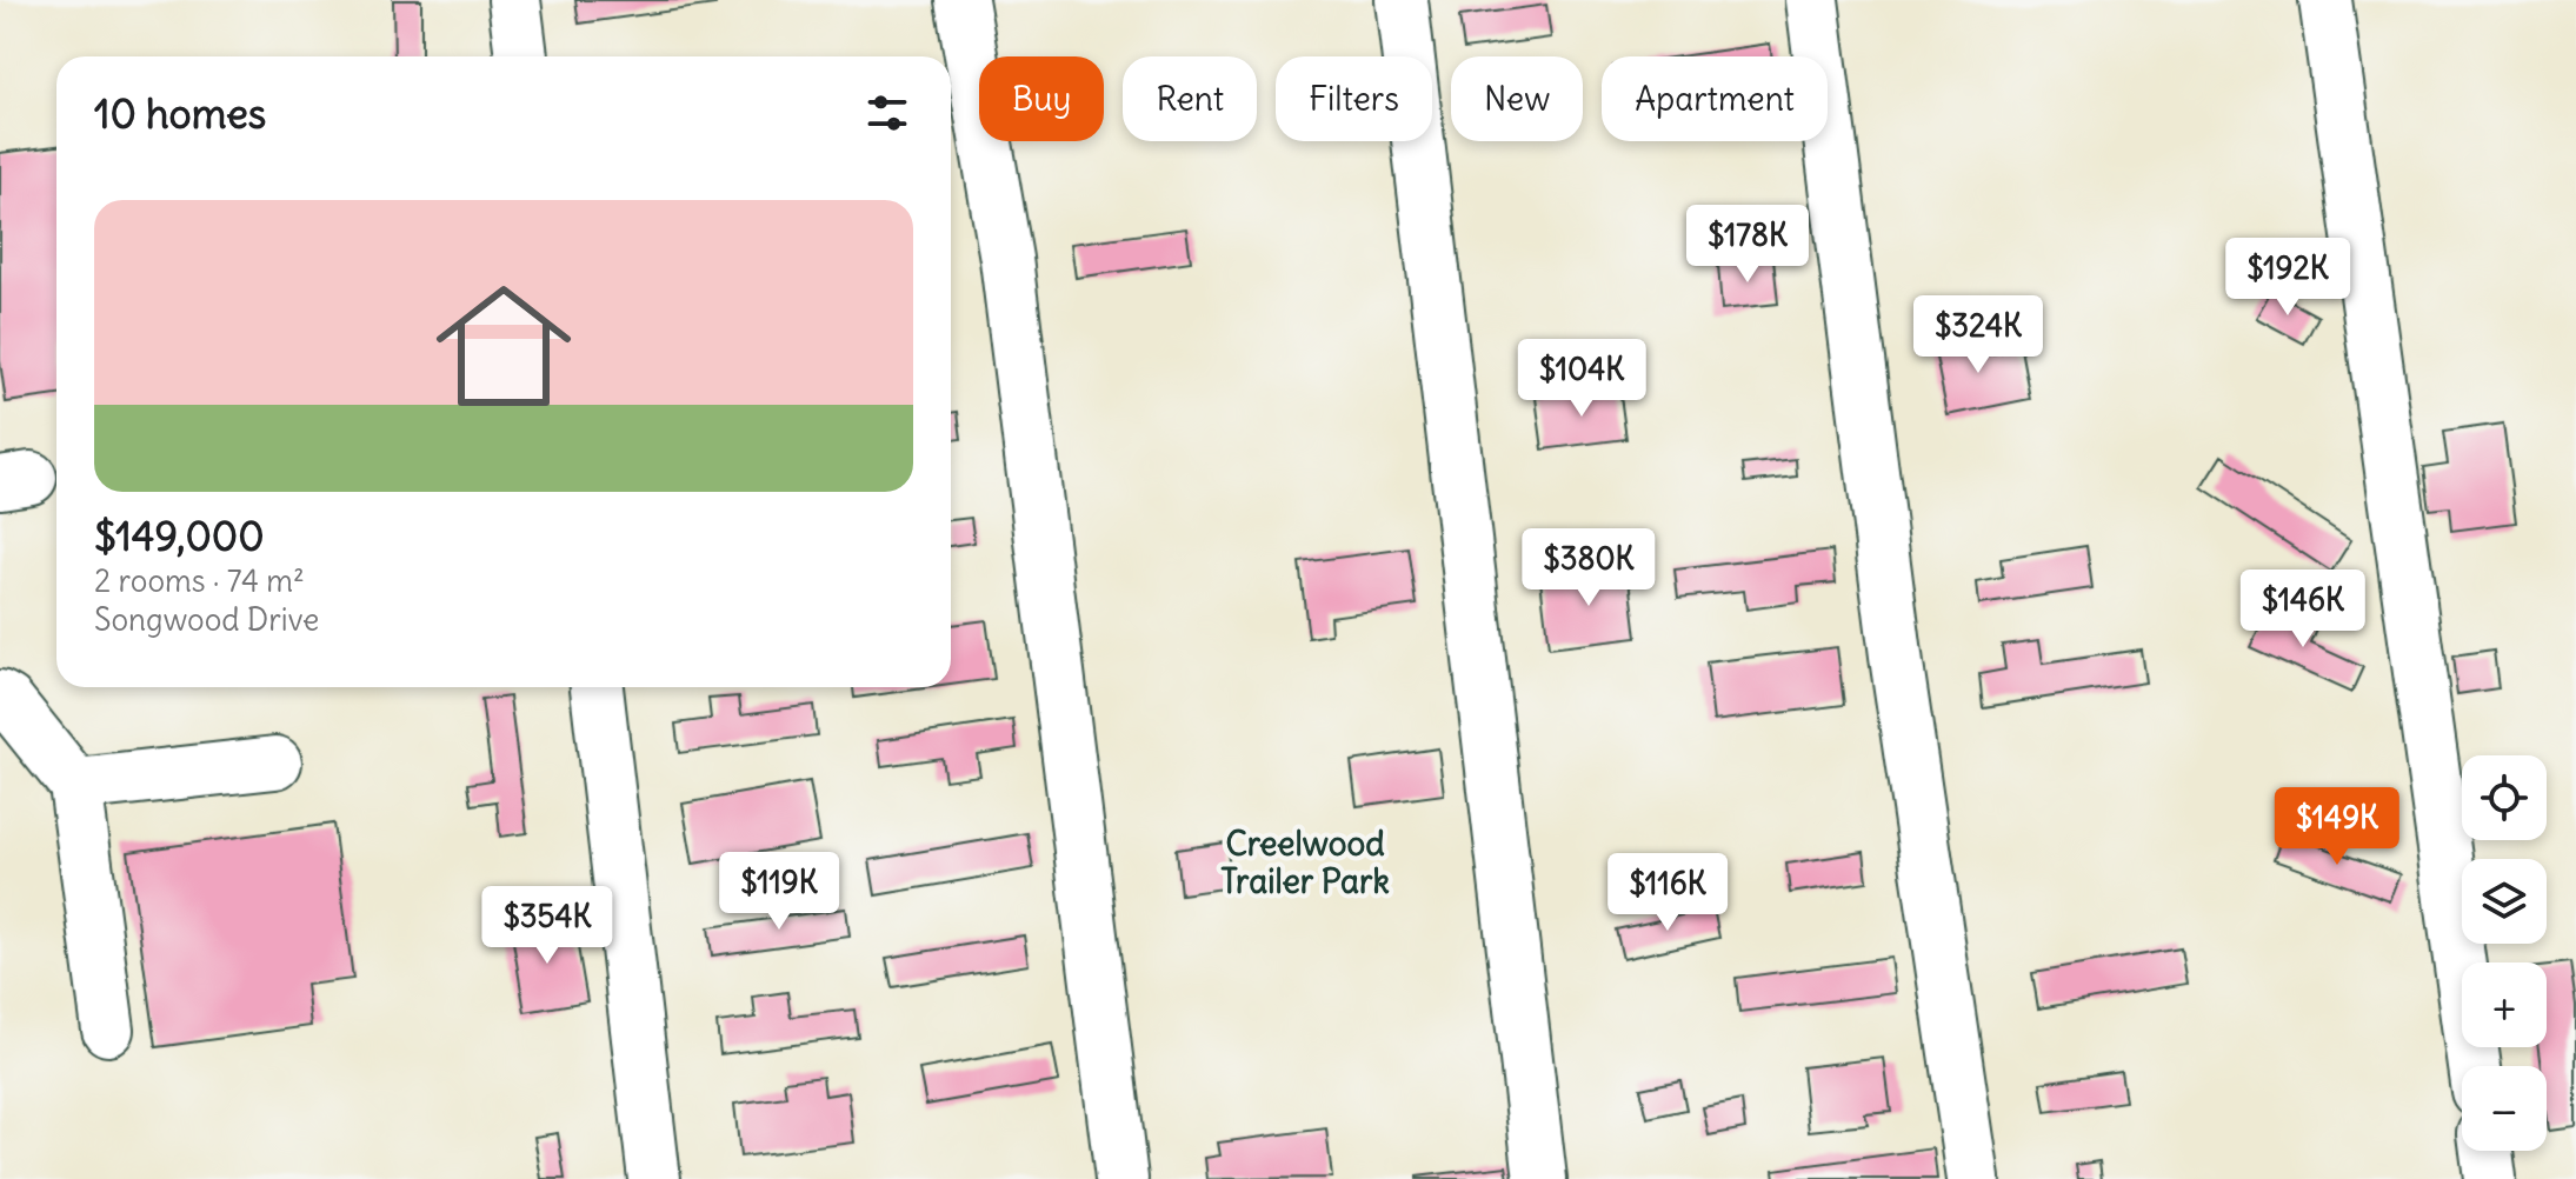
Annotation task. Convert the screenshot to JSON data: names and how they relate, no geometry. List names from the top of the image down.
{
  "districts": ["Creelwood Trailer Park"],
  "page": {
    "chip": [
      "Buy",
      "Rent",
      "Filters",
      "New",
      "Apartment"
    ],
    "heading": "10 homes",
    "list": [
      {
        "name": "$149,000",
        "note": "2 rooms · 74 m² · Songwood Drive"
      }
    ],
    "price": [
      "$178K",
      "$192K",
      "$324K",
      "$104K",
      "$380K",
      "$146K",
      "$149K",
      "$119K",
      "$116K",
      "$354K"
    ],
    "map_buttons": ["+", "−"]
  }
}
